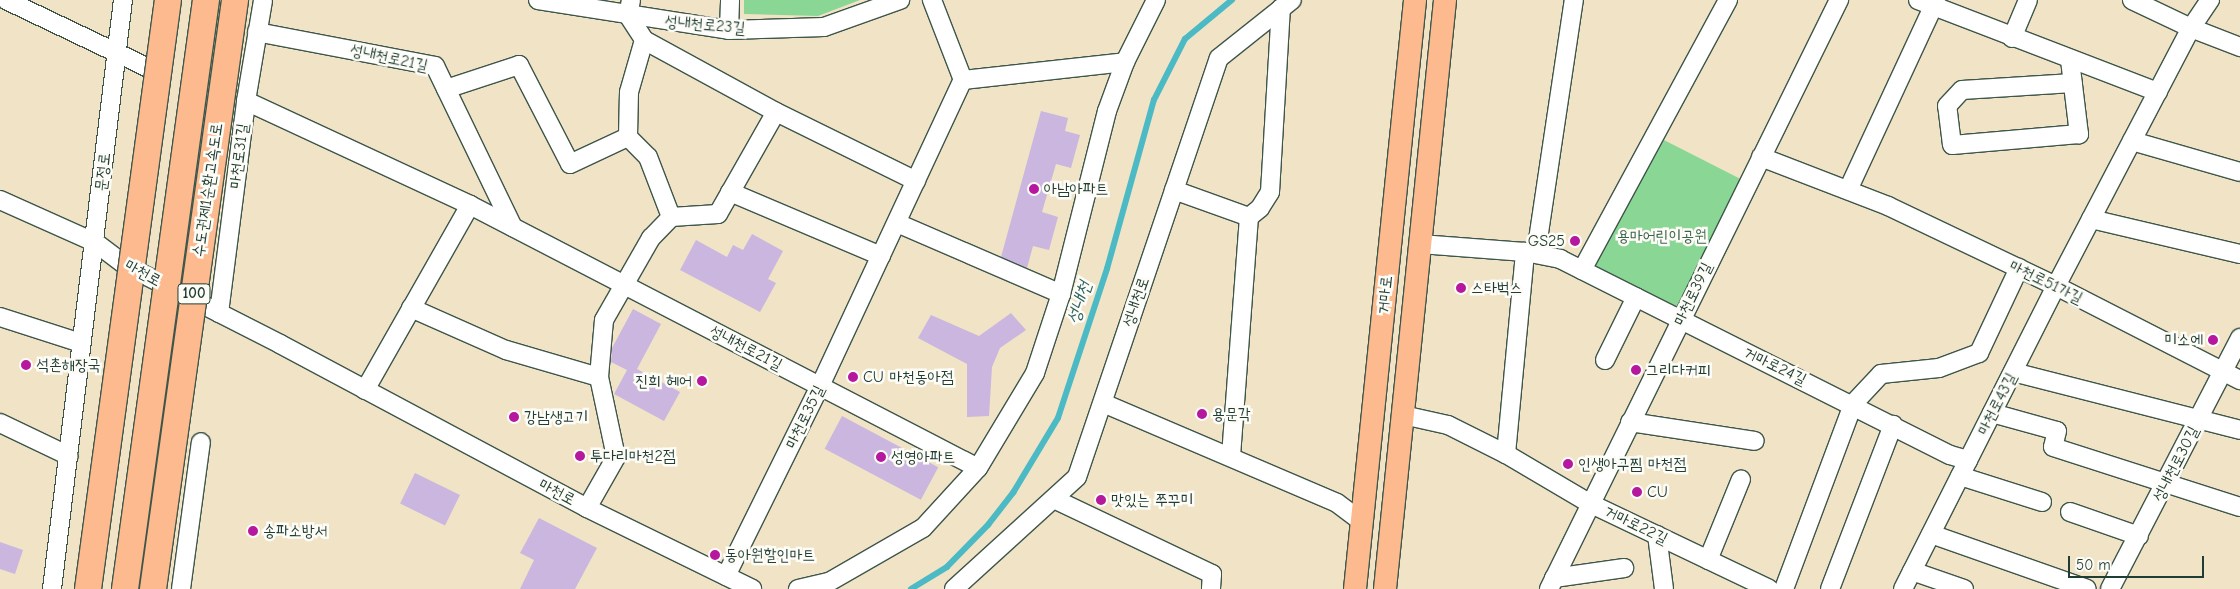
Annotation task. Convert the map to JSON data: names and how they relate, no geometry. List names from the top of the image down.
{
  "streets": {
    "highway": ["수도권제1순환고속도로", "100"],
    "main road": ["거마로"],
    "street": [
      "성내천로23길",
      "성내천로21길",
      "마천로31길",
      "문정로",
      "마천로",
      "마천로51가길",
      "마천로39길",
      "성내천로",
      "거마로24길",
      "마천로43길",
      "마천로35길",
      "성내천로30길",
      "거마로22길"
    ]
  },
  "crossings": [
    ["성내천로21길", "마천로31길"],
    ["성내천로21길", "마천로35길"],
    ["마천로31길", "마천로"],
    ["문정로", "마천로"],
    ["마천로", "마천로35길"],
    ["마천로51가길", "마천로39길"],
    ["마천로51가길", "마천로43길"],
    ["마천로51가길", "성내천로30길"],
    ["마천로39길", "거마로24길"],
    ["마천로39길", "거마로22길"],
    ["거마로", "거마로24길"],
    ["거마로", "거마로22길"],
    ["거마로24길", "마천로43길"]
  ],
  "water": ["성내천"],
  "parks": ["용마어린이공원"],
  "places": [
    "아남아파트",
    "GS25",
    "스타벅스",
    "미소에",
    "석촌해장국",
    "그리다커피",
    "CU 마천동아점",
    "진희 헤어",
    "용문각",
    "강남생고기",
    "투다리마천2점",
    "성영아파트",
    "인생아구찜 마천점",
    "CU",
    "맛있는 쭈꾸미",
    "송파소방서",
    "동아원할인마트"
  ],
  "scale_bar": "50 m"
}
